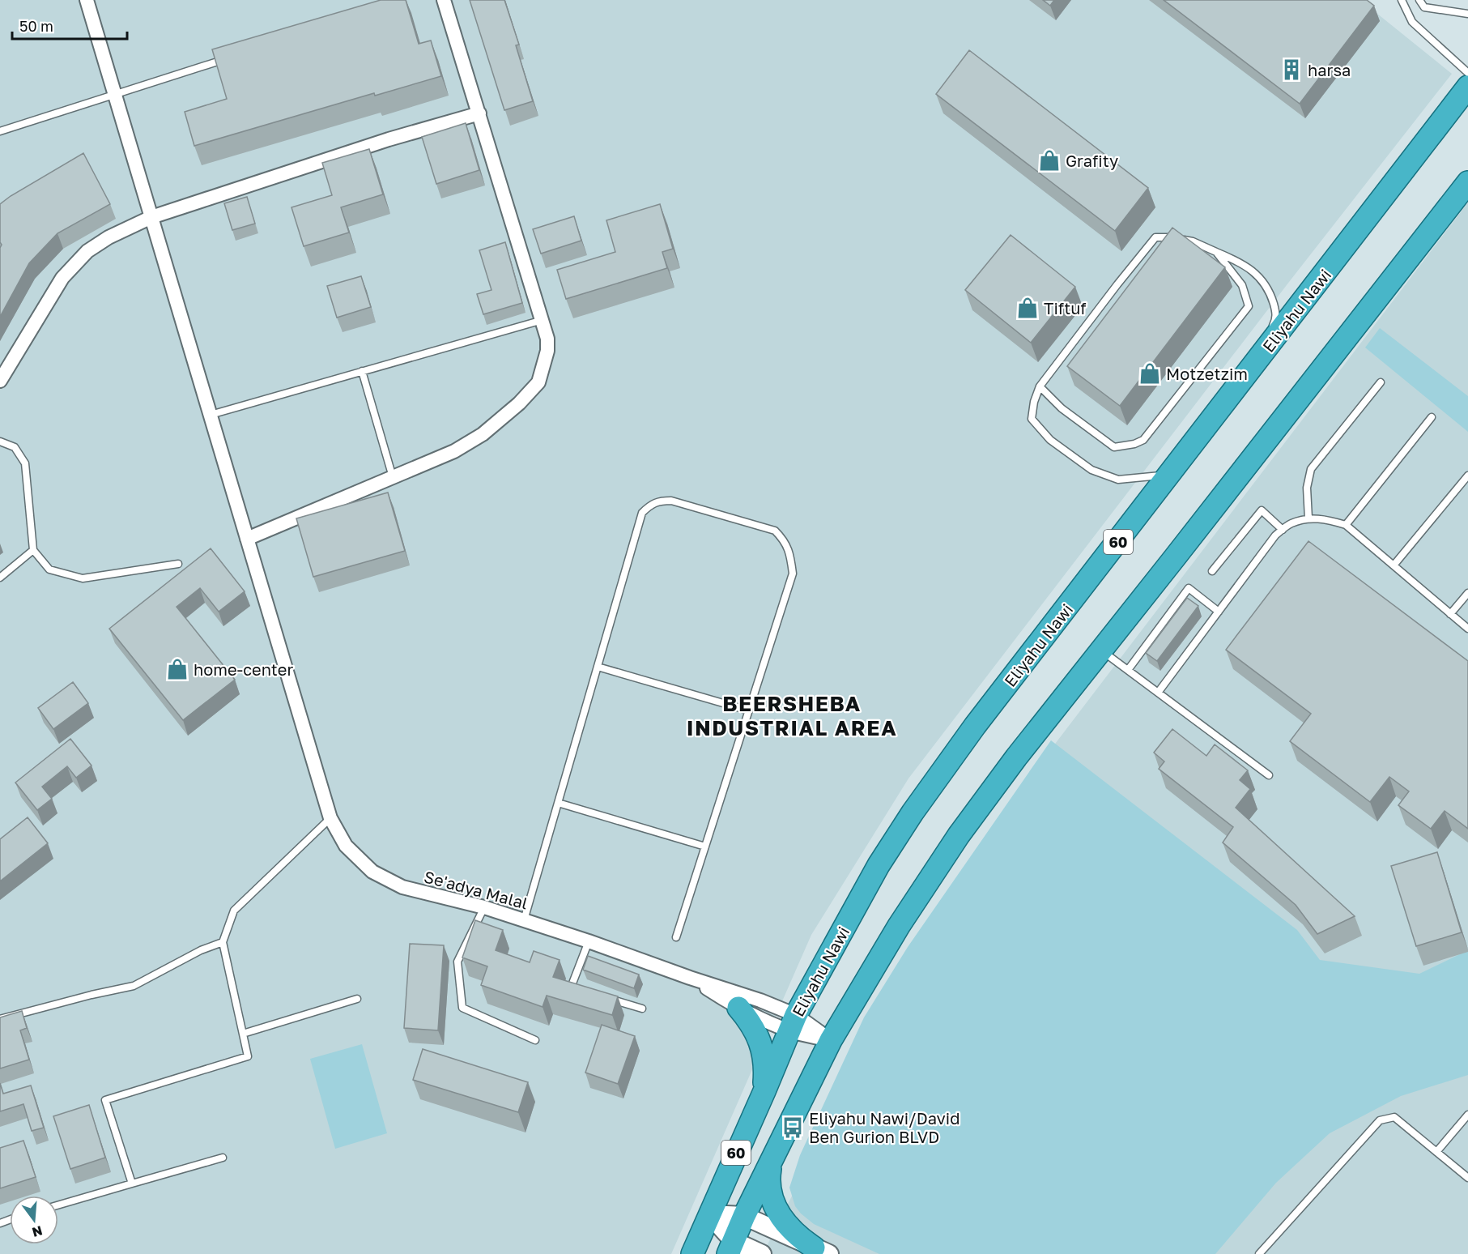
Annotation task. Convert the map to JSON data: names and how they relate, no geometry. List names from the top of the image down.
{
  "streets": {
    "highway": ["Eliyahu Nawi", "60"],
    "street": ["Se'adya Malal"]
  },
  "crossings": [
    ["Eliyahu Nawi", "Se'adya Malal"],
    ["60", "Se'adya Malal"]
  ],
  "districts": ["BEERSHEBA INDUSTRIAL AREA"],
  "places": {
    "building": ["harsa"],
    "shop": [
      "Grafity",
      "Tiftuf",
      "Motzetzim",
      "home-center"
    ],
    "bus stop": ["Eliyahu Nawi/David Ben Gurion BLVD"]
  },
  "scale_bar": "50 m",
  "north": "bottom"
}
